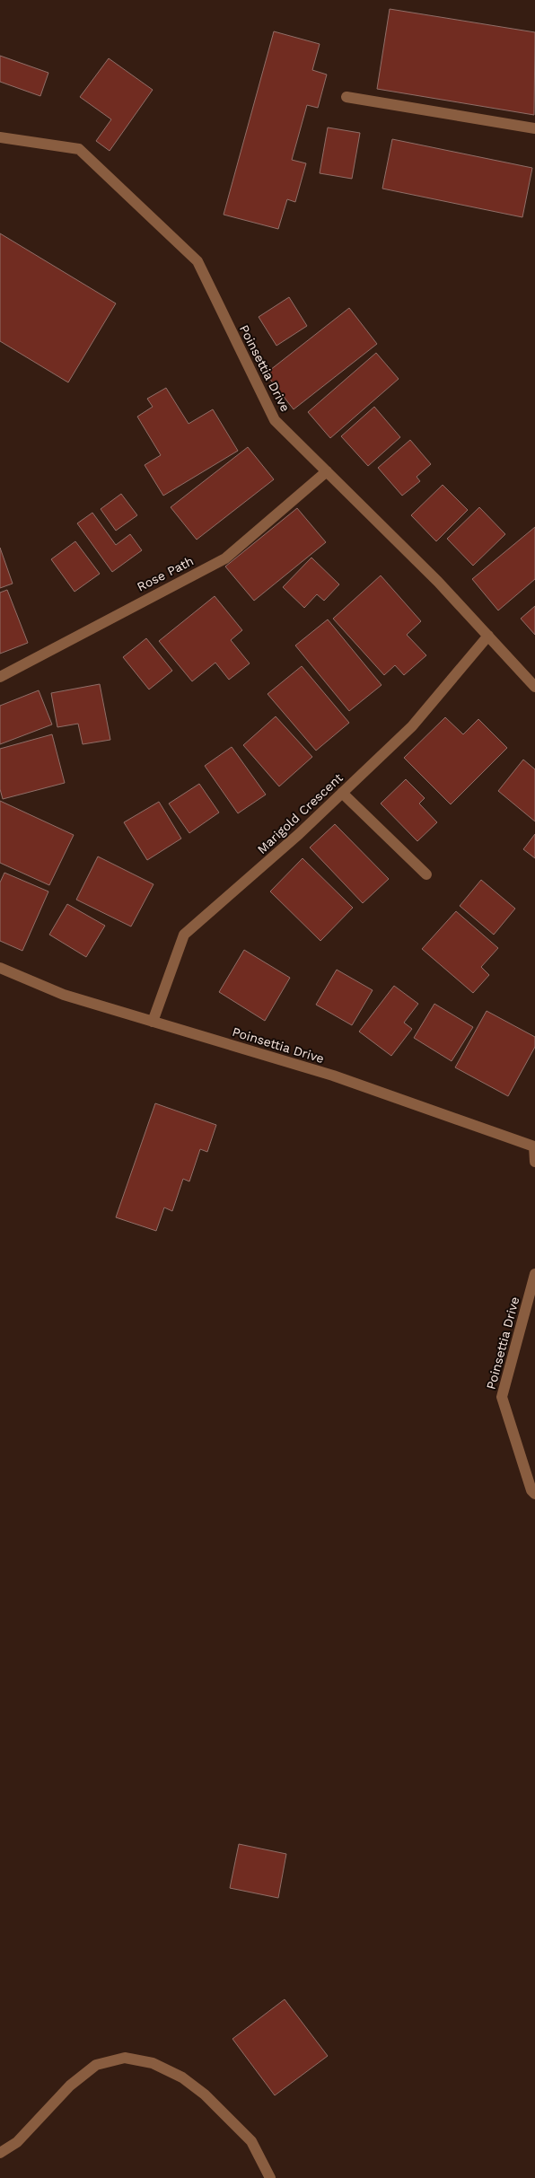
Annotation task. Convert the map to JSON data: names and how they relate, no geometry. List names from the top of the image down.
{
  "streets": {
    "street": ["Poinsettia Drive", "Rose Path", "Marigold Crescent"]
  },
  "crossings": [
    ["Poinsettia Drive", "Rose Path"],
    ["Poinsettia Drive", "Marigold Crescent"]
  ]
}
